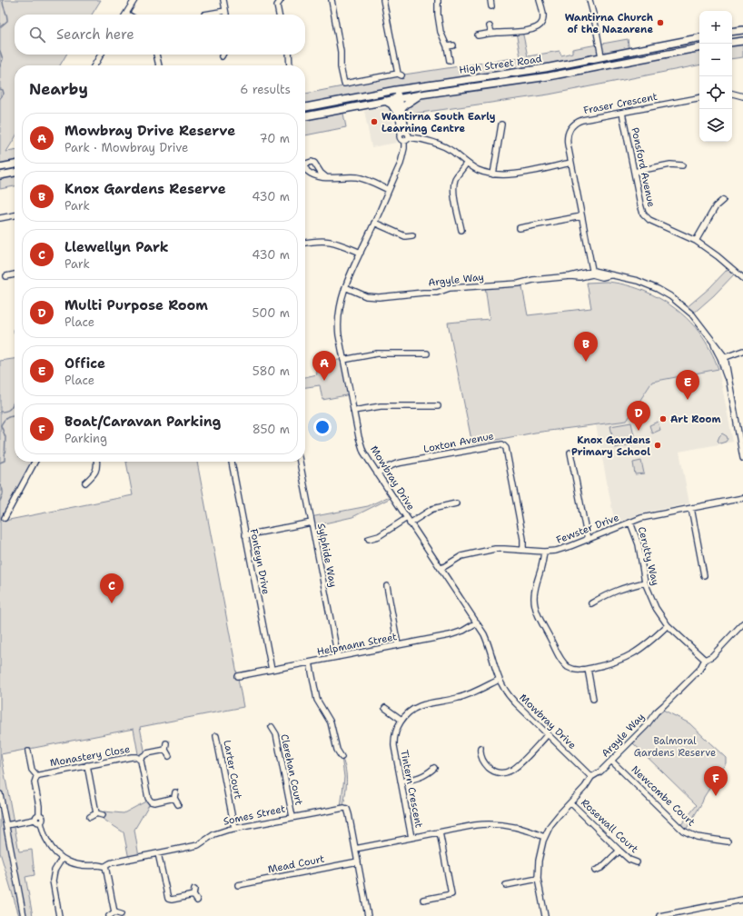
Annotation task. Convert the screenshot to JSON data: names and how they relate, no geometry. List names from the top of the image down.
{
  "streets": {
    "main road": ["High Street Road"],
    "street": [
      "Fraser Crescent",
      "Ponsford Avenue",
      "Argyle Way",
      "Loxton Avenue",
      "Mowbray Drive",
      "Fewster Drive",
      "Sylphide Way",
      "Cerutty Way",
      "Fonteyn Drive",
      "Helpmann Street",
      "Monastery Close",
      "Larter Court",
      "Clerehan Court",
      "Tintern Crescent",
      "Newcombe Court",
      "Somes Street",
      "Rosewall Court",
      "Mead Court"
    ]
  },
  "crossings": [
    ["High Street Road", "Mowbray Drive"],
    ["Fraser Crescent", "Ponsford Avenue"],
    ["Fraser Crescent", "Argyle Way"],
    ["Argyle Way", "Mowbray Drive"],
    ["Argyle Way", "Cerutty Way"],
    ["Argyle Way", "Newcombe Court"],
    ["Argyle Way", "Rosewall Court"],
    ["Loxton Avenue", "Mowbray Drive"],
    ["Loxton Avenue", "Fewster Drive"],
    ["Mowbray Drive", "Fewster Drive"],
    ["Mowbray Drive", "Helpmann Street"],
    ["Fewster Drive", "Cerutty Way"],
    ["Sylphide Way", "Helpmann Street"],
    ["Fonteyn Drive", "Helpmann Street"],
    ["Larter Court", "Somes Street"],
    ["Clerehan Court", "Somes Street"],
    ["Somes Street", "Mead Court"]
  ],
  "parks": ["Balmoral Gardens Reserve"],
  "places": [
    "Wantirna Church of the Nazarene",
    "Wantirna South Early Learning Centre",
    "Art Room",
    "Knox Gardens Primary School"
  ],
  "page": {
    "map_buttons": ["+", "−"],
    "search": "Search here",
    "heading": ["Nearby", "6 results"],
    "list": [
      {
        "mark": "A",
        "name": "Mowbray Drive Reserve",
        "note": "Park · Mowbray Drive",
        "value": "70 m"
      },
      {
        "mark": "B",
        "name": "Knox Gardens Reserve",
        "note": "Park",
        "value": "430 m"
      },
      {
        "mark": "C",
        "name": "Llewellyn Park",
        "note": "Park",
        "value": "430 m"
      },
      {
        "mark": "D",
        "name": "Multi Purpose Room",
        "note": "Place",
        "value": "500 m"
      },
      {
        "mark": "E",
        "name": "Office",
        "note": "Place",
        "value": "580 m"
      },
      {
        "mark": "F",
        "name": "Boat/Caravan Parking",
        "note": "Parking",
        "value": "850 m"
      }
    ],
    "pins": [
      "B",
      "A",
      "E",
      "D",
      "C",
      "F"
    ]
  }
}
